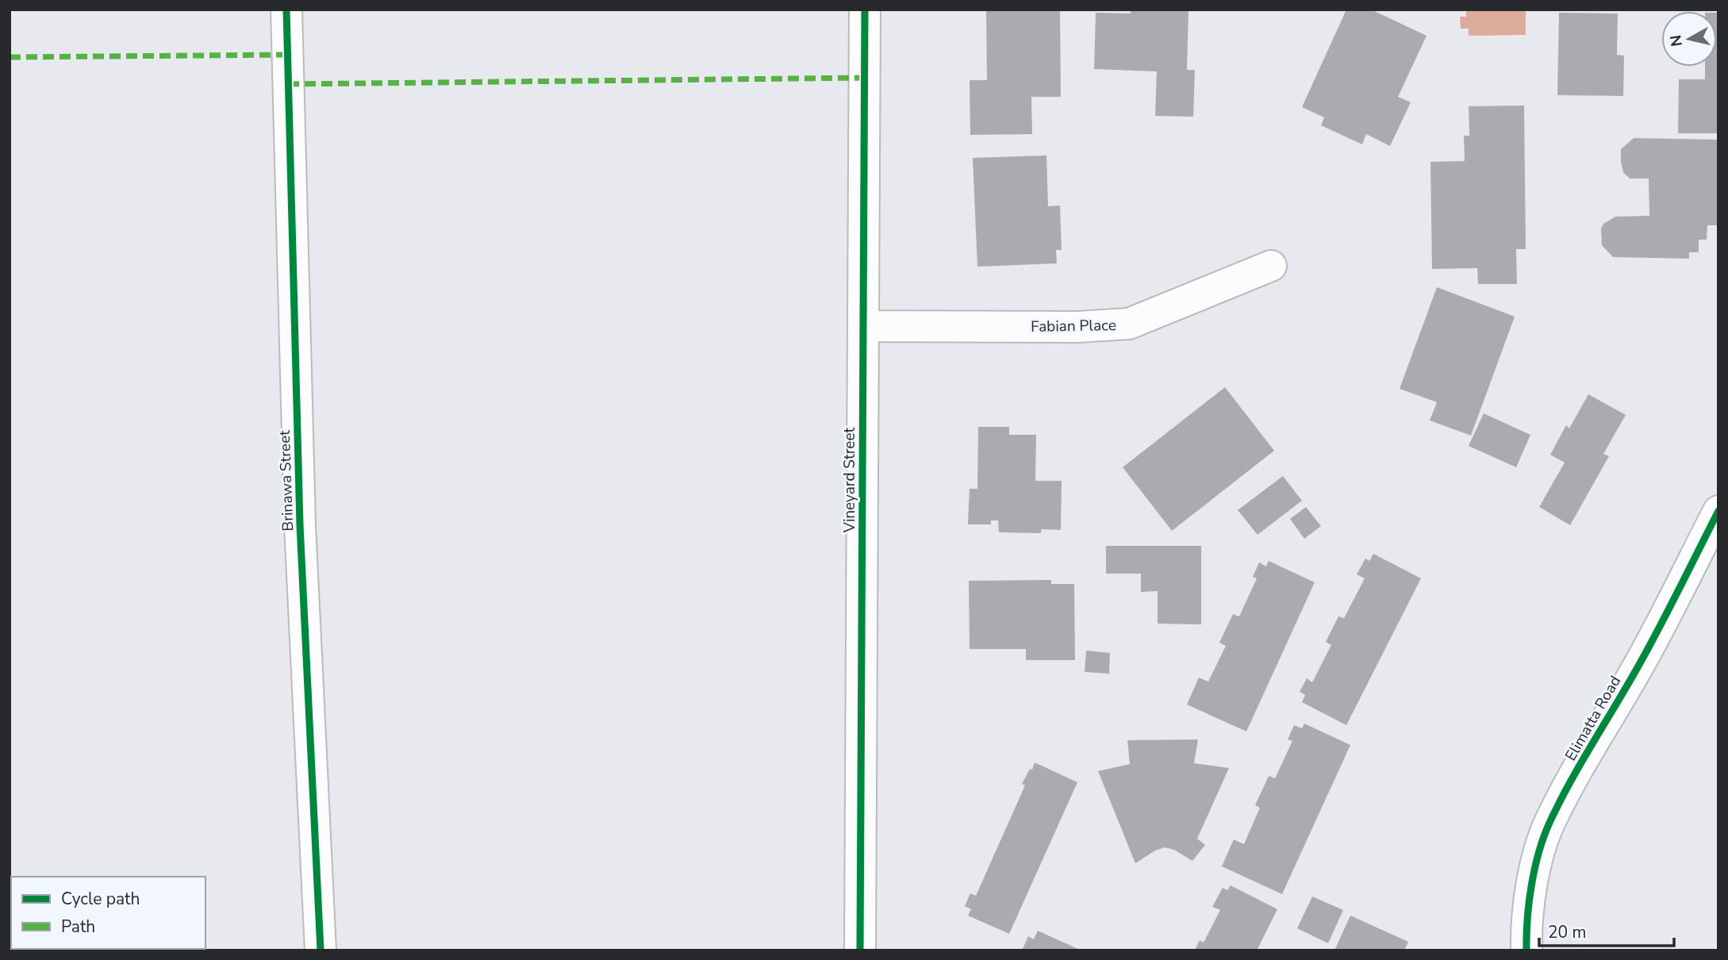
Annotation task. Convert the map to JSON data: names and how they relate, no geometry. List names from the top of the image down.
{
  "streets": {
    "street": [
      "Fabian Place",
      "Vineyard Street",
      "Brinawa Street",
      "Elimatta Road"
    ]
  },
  "crossings": [
    ["Fabian Place", "Vineyard Street"]
  ],
  "legend": ["Cycle path", "Path"],
  "scale_bar": "20 m",
  "north": "left"
}
